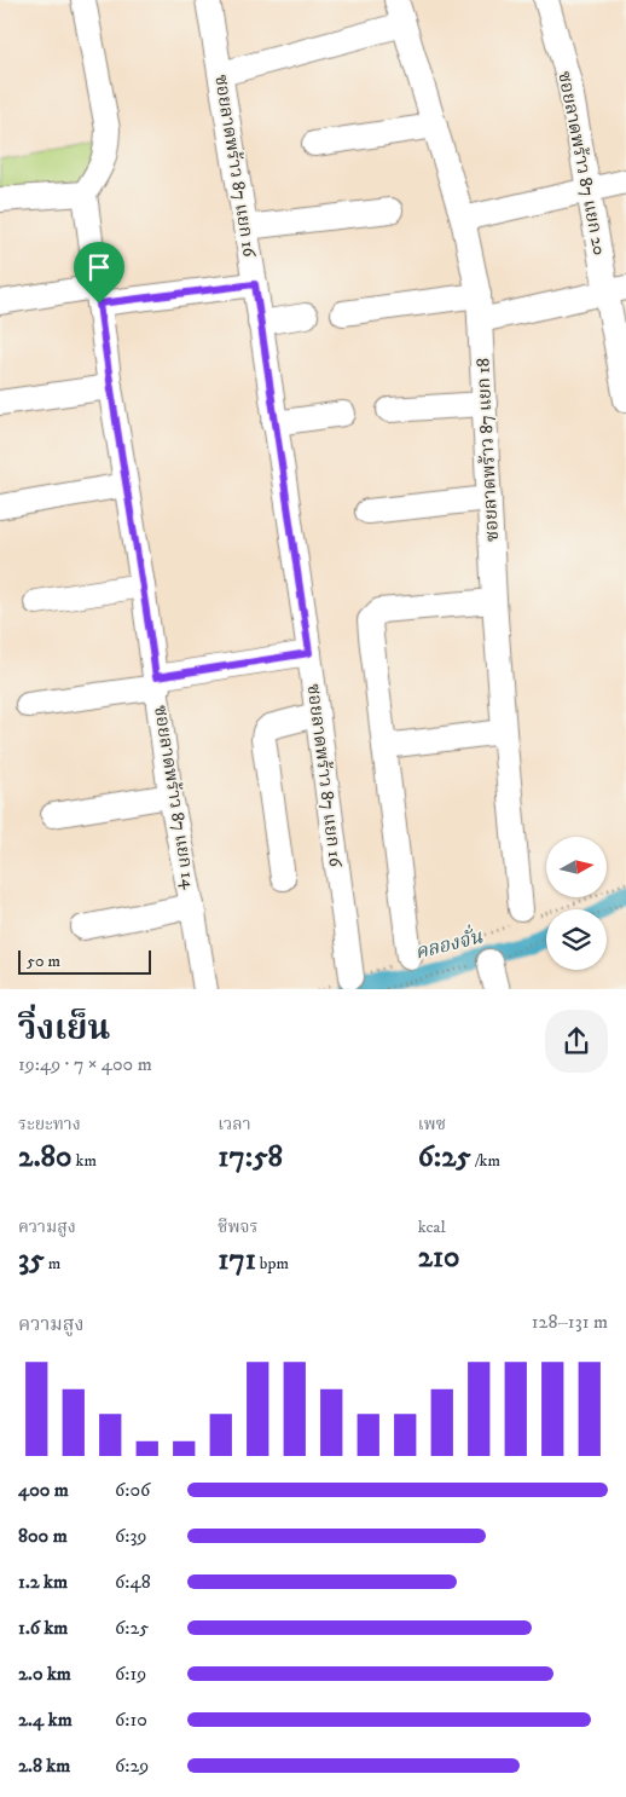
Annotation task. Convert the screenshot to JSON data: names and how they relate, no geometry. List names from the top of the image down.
{
  "streets": {
    "street": [
      "ซอยลาดพร้าว 87 แยก 20",
      "ซอยลาดพร้าว 87 แยก 16",
      "ซอยลาดพร้าว 87 แยก 18",
      "ซอยลาดพร้าว 87 แยก 14"
    ]
  },
  "water": ["คลองจั่น"],
  "scale_bar": "50 m",
  "north": "right",
  "page": {
    "scale": "50 m",
    "heading": ["วิ่งเย็น", "19:49 · 7 × 400 m"],
    "stats": [
      ["ระยะทาง", "2.80 km"],
      ["เวลา", "17:58"],
      ["เพซ", "6:25 /km"],
      ["ความสูง", "35 m"],
      ["ชีพจร", "171 bpm"],
      ["kcal", "210"]
    ],
    "chart": ["ความสูง", "128–131 m"],
    "list": [
      {
        "name": "400 m",
        "note": "6:06"
      },
      {
        "name": "800 m",
        "note": "6:39"
      },
      {
        "name": "1.2 km",
        "note": "6:48"
      },
      {
        "name": "1.6 km",
        "note": "6:25"
      },
      {
        "name": "2.0 km",
        "note": "6:19"
      },
      {
        "name": "2.4 km",
        "note": "6:10"
      },
      {
        "name": "2.8 km",
        "note": "6:29"
      }
    ]
  }
}
